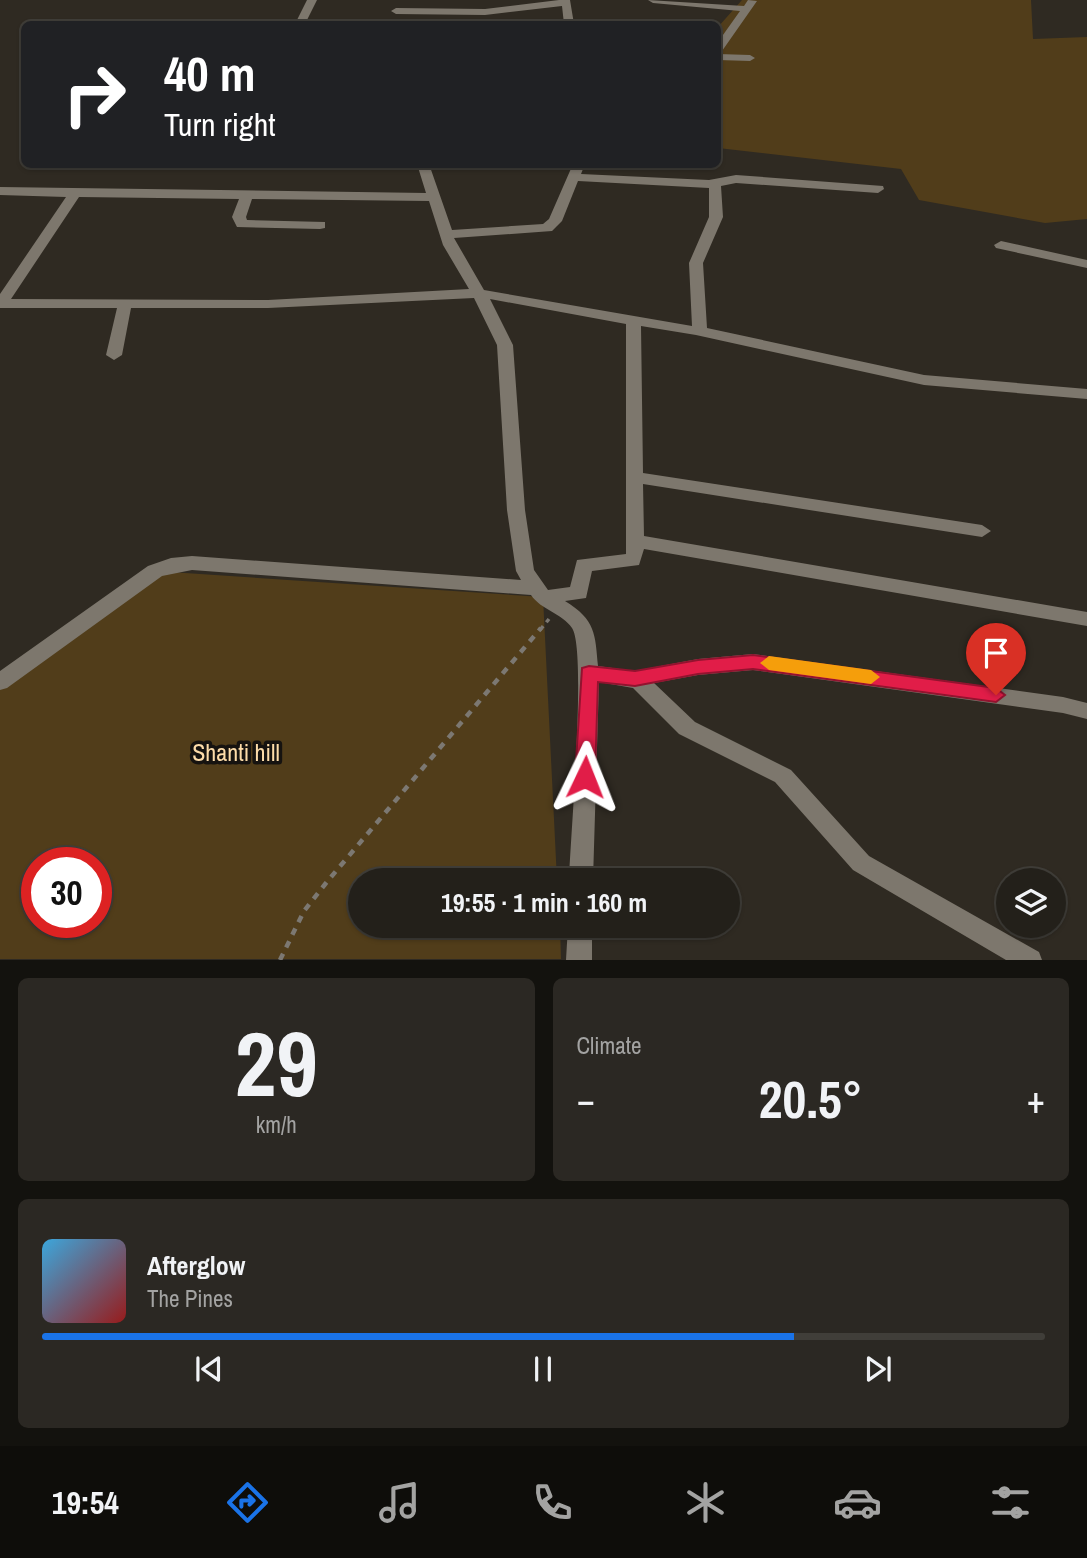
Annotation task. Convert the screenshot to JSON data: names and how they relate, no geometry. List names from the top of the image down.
{
  "parks": ["Shanti hill"],
  "page": {
    "turn": ["40 m", "Turn right"],
    "limit": "30",
    "trip": "19:55 · 1 min · 160 m",
    "tile": [
      ["29", "km/h"],
      "Climate"
    ],
    "heat": ["−", "20.5°", "+"],
    "song": ["Afterglow", "The Pines"],
    "tabs": "19:54"
  }
}
